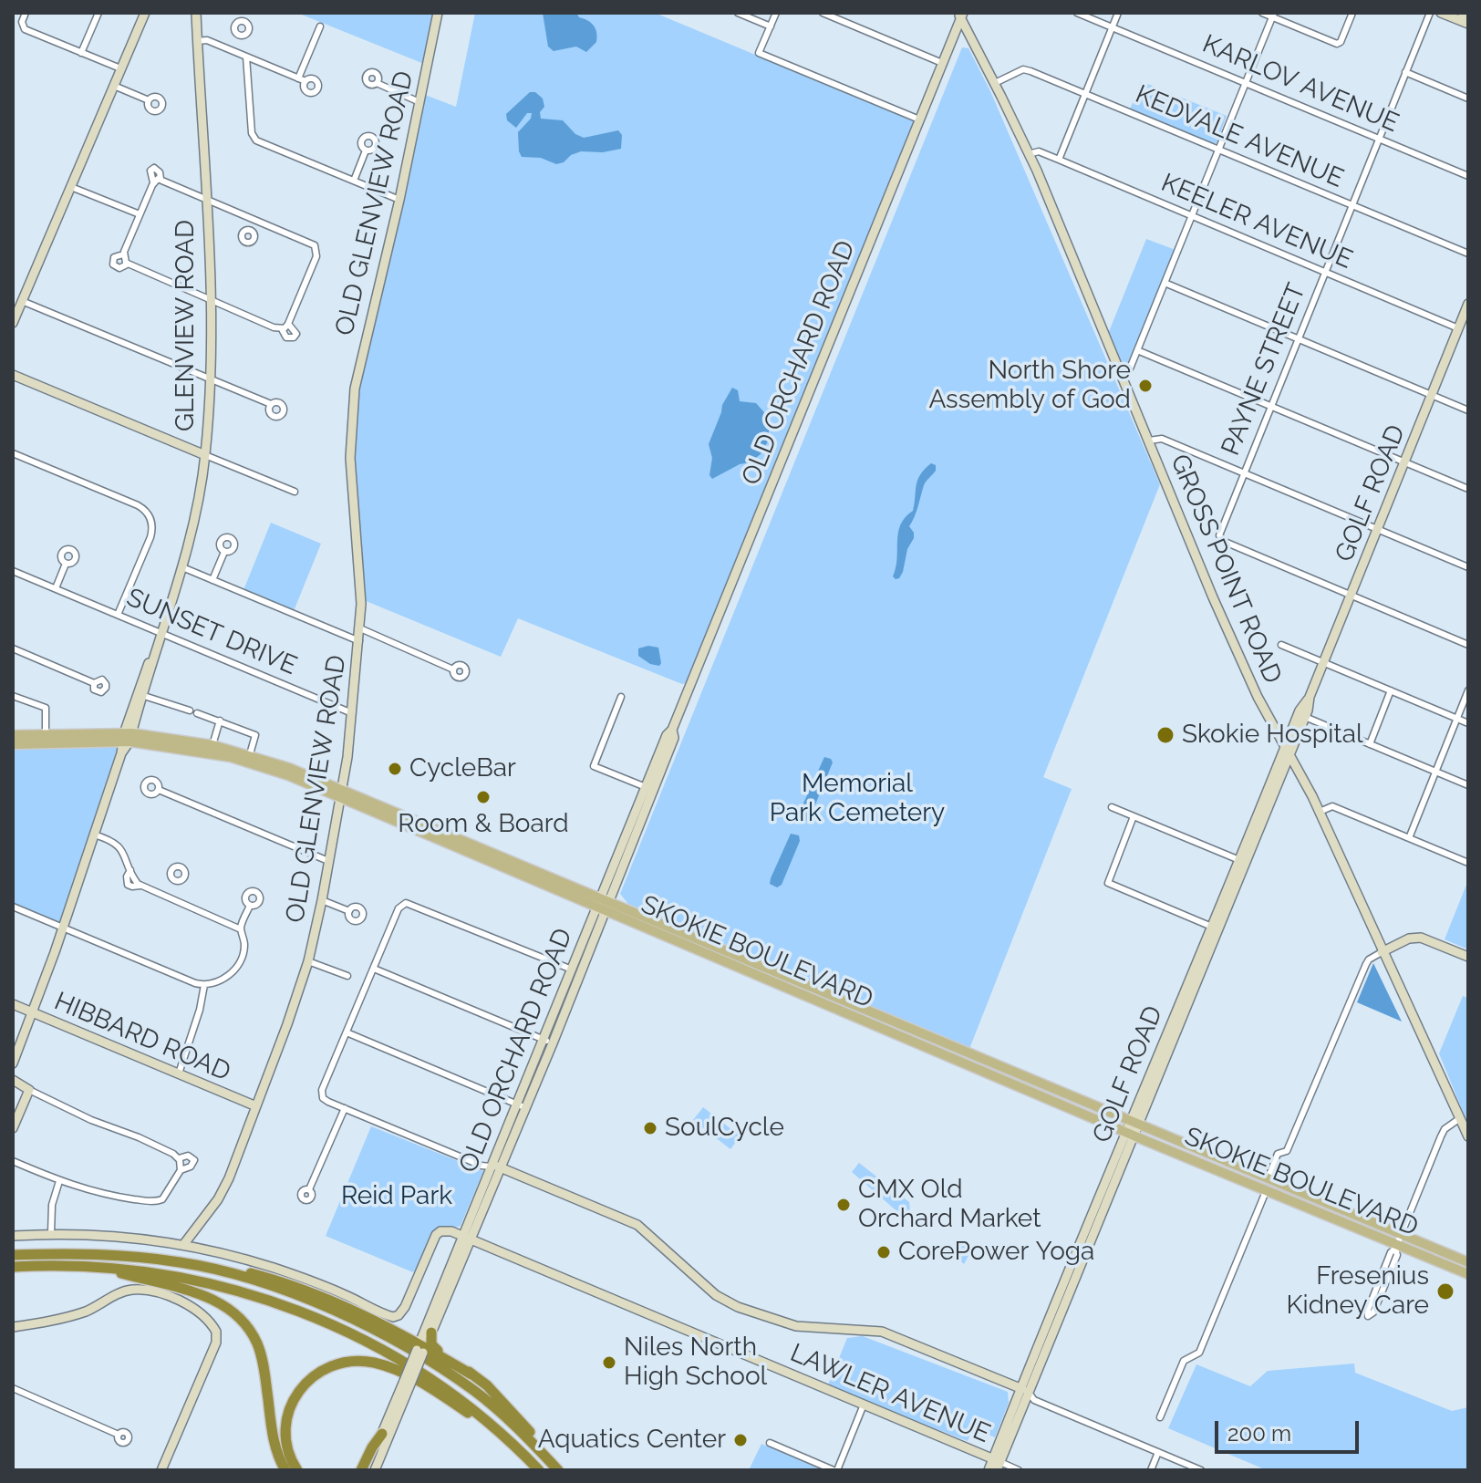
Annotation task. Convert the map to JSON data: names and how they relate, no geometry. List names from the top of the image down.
{
  "streets": {
    "main road": [
      "OLD GLENVIEW ROAD",
      "KEELER AVENUE",
      "GLENVIEW ROAD",
      "OLD ORCHARD ROAD",
      "GOLF ROAD",
      "GROSS POINT ROAD",
      "SKOKIE BOULEVARD",
      "HIBBARD ROAD",
      "LAWLER AVENUE"
    ],
    "street": [
      "KARLOV AVENUE",
      "KEDVALE AVENUE",
      "PAYNE STREET",
      "SUNSET DRIVE"
    ]
  },
  "crossings": [
    ["KARLOV AVENUE", "PAYNE STREET"],
    ["KEDVALE AVENUE", "PAYNE STREET"],
    ["KEDVALE AVENUE", "GROSS POINT ROAD"],
    ["OLD GLENVIEW ROAD", "SUNSET DRIVE"],
    ["OLD GLENVIEW ROAD", "SKOKIE BOULEVARD"],
    ["OLD GLENVIEW ROAD", "HIBBARD ROAD"],
    ["KEELER AVENUE", "PAYNE STREET"],
    ["KEELER AVENUE", "GOLF ROAD"],
    ["KEELER AVENUE", "GROSS POINT ROAD"],
    ["GLENVIEW ROAD", "SUNSET DRIVE"],
    ["GLENVIEW ROAD", "SKOKIE BOULEVARD"],
    ["GLENVIEW ROAD", "HIBBARD ROAD"],
    ["OLD ORCHARD ROAD", "GROSS POINT ROAD"],
    ["OLD ORCHARD ROAD", "SKOKIE BOULEVARD"],
    ["OLD ORCHARD ROAD", "LAWLER AVENUE"],
    ["PAYNE STREET", "GOLF ROAD"],
    ["GOLF ROAD", "GROSS POINT ROAD"],
    ["GOLF ROAD", "SKOKIE BOULEVARD"],
    ["GOLF ROAD", "LAWLER AVENUE"]
  ],
  "parks": ["Memorial Park Cemetery", "Reid Park"],
  "places": [
    "North Shore Assembly of God",
    "Skokie Hospital",
    "CycleBar",
    "Room & Board",
    "SoulCycle",
    "CMX Old Orchard Market",
    "CorePower Yoga",
    "Fresenius Kidney Care",
    "Niles North High School",
    "Aquatics Center"
  ],
  "scale_bar": "200 m"
}
